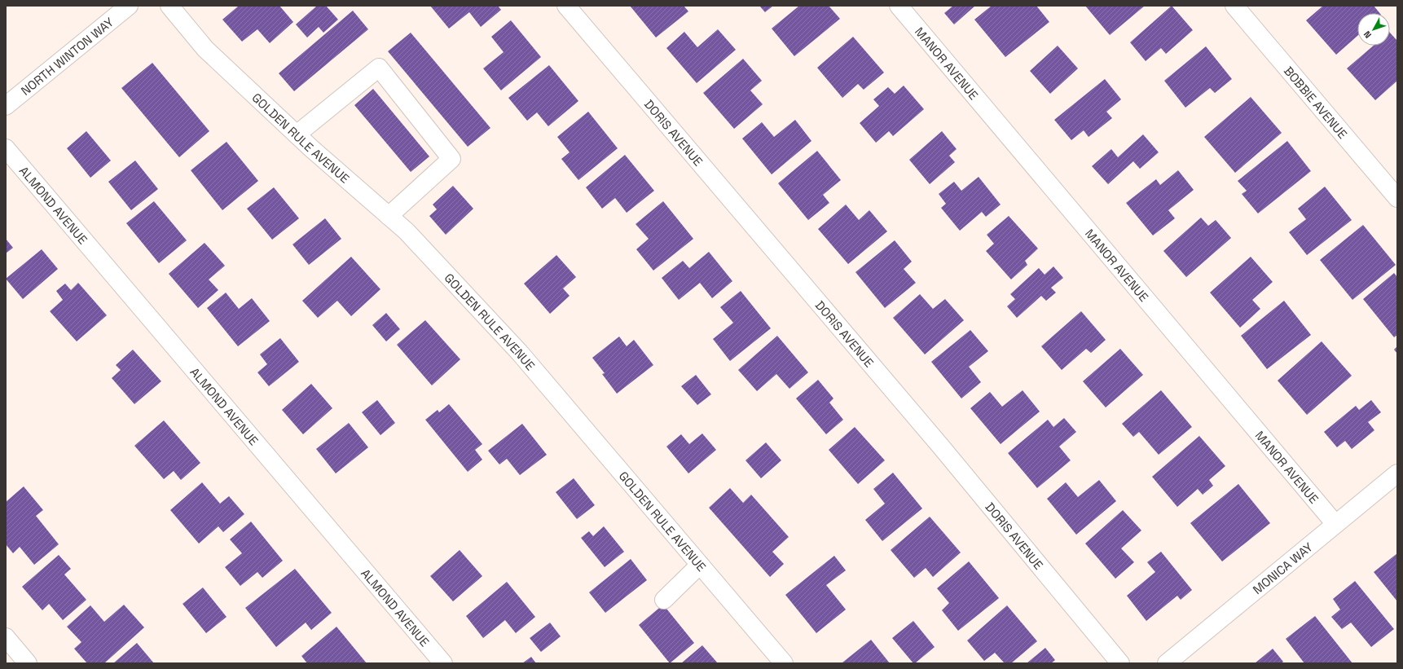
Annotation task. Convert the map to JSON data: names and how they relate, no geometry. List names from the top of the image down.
{
  "streets": {
    "street": [
      "NORTH WINTON WAY",
      "MANOR AVENUE",
      "BOBBIE AVENUE",
      "DORIS AVENUE",
      "GOLDEN RULE AVENUE",
      "ALMOND AVENUE",
      "MONICA WAY"
    ]
  },
  "crossings": [
    ["MANOR AVENUE", "MONICA WAY"]
  ],
  "north": "bottom left"
}
